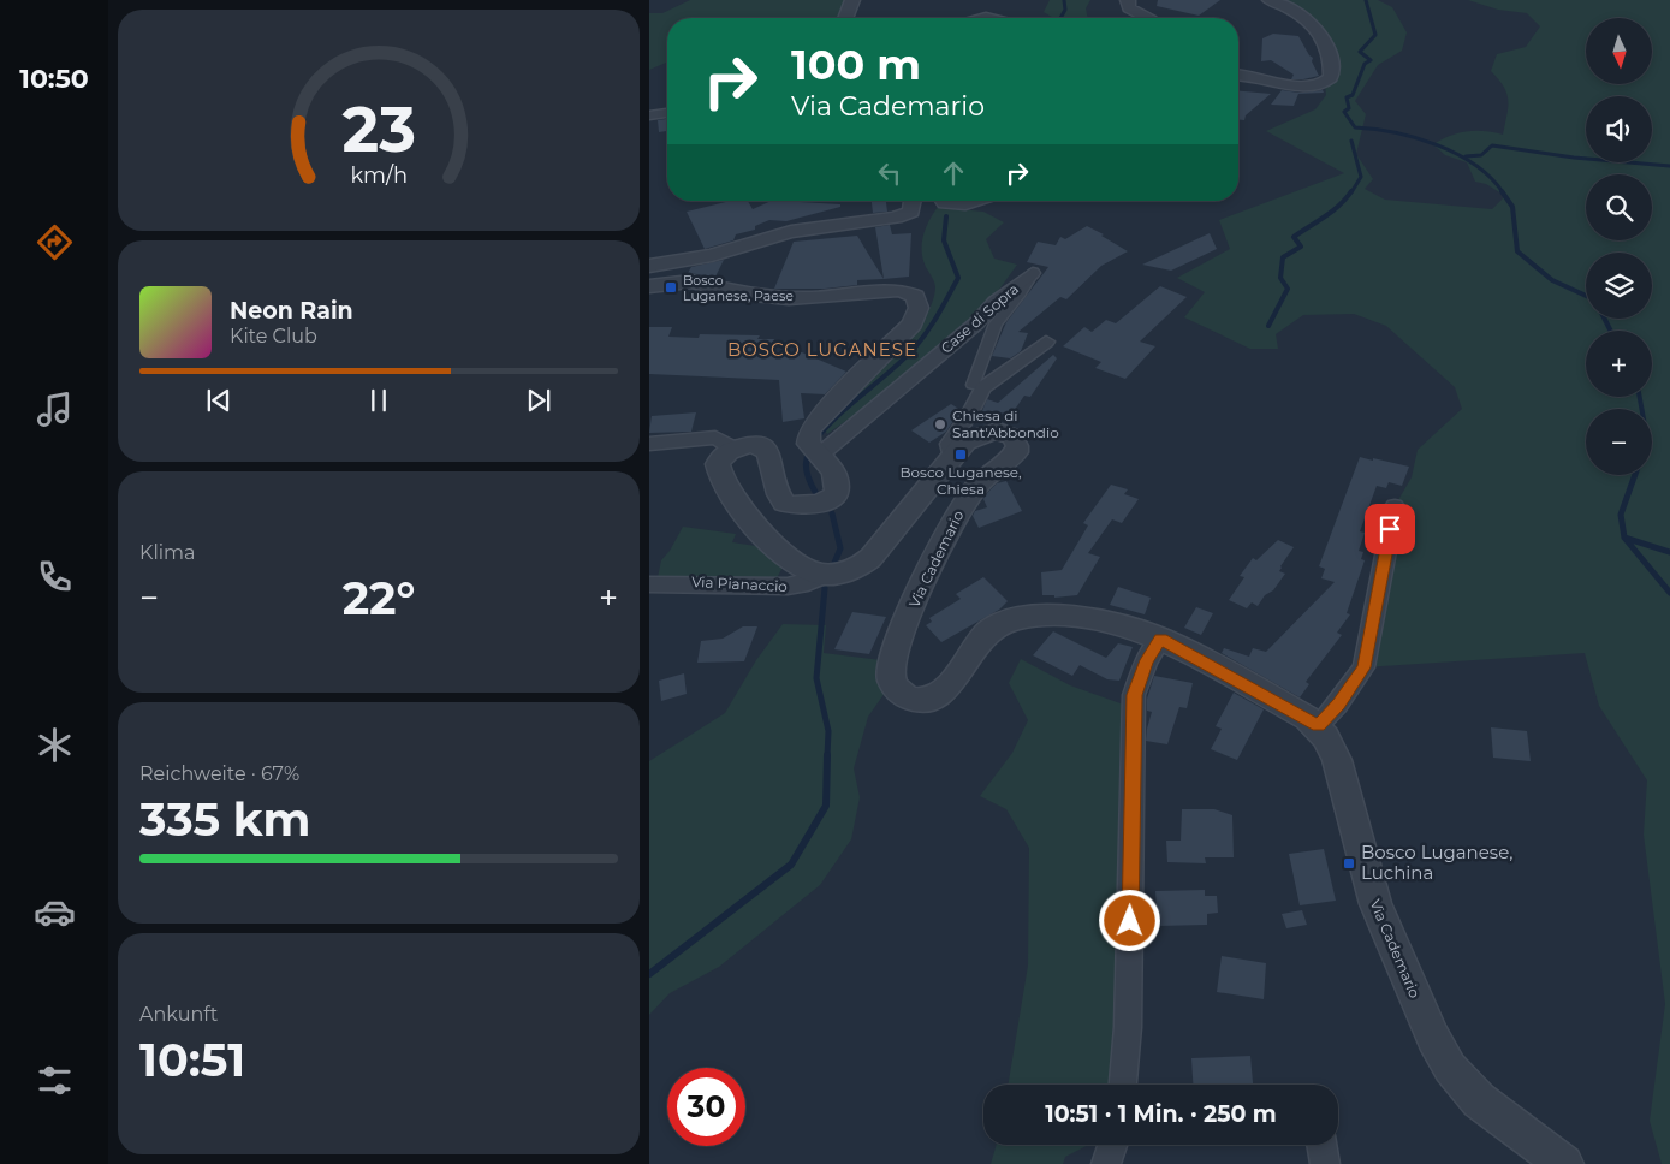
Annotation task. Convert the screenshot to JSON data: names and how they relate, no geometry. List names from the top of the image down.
{
  "streets": {
    "street": ["Case di Sopra", "Via Cademario", "Via Pianaccio"]
  },
  "crossings": [
    ["Via Cademario", "Via Pianaccio"]
  ],
  "districts": ["BOSCO LUGANESE"],
  "places": {
    "transit": ["Bosco Luganese, Paese", "Bosco Luganese, Chiesa", "Bosco Luganese, Luchina"],
    "other": ["Chiesa di Sant'Abbondio"]
  },
  "north": "bottom",
  "page": {
    "tabs": "10:50",
    "map_buttons": ["+", "−"],
    "turn": ["100 m", "Via Cademario"],
    "song": ["Neon Rain", "Kite Club"],
    "tile": [
      "Klima",
      ["Reichweite · 67%", "335 km"],
      ["Ankunft", "10:51"]
    ],
    "heat": ["−", "22°", "+"],
    "limit": "30",
    "trip": "10:51 · 1 Min. · 250 m",
    "gauge": ["23", "km/h"]
  }
}
